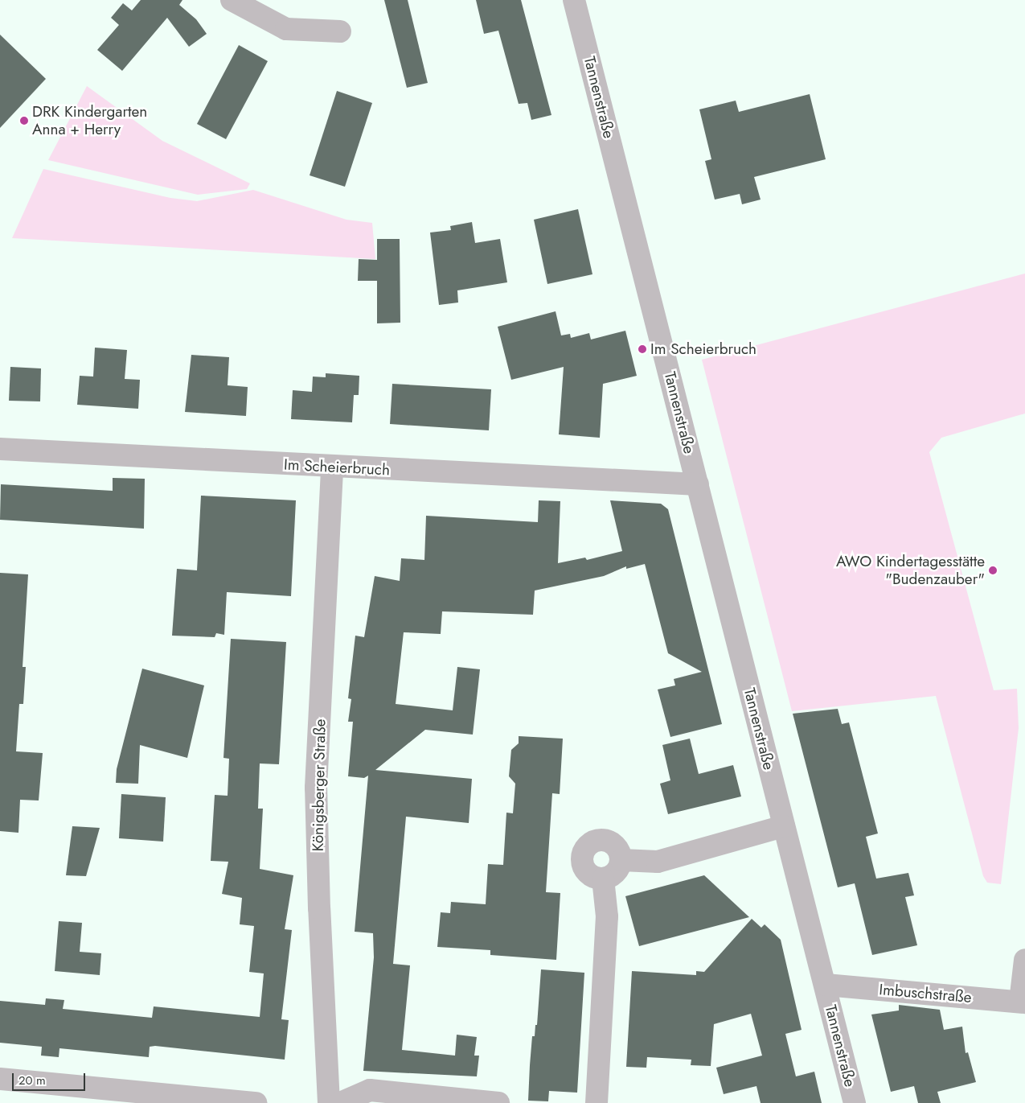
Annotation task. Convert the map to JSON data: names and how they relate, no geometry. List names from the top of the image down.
{
  "streets": {
    "street": [
      "Tannenstraße",
      "Im Scheierbruch",
      "Königsberger Straße",
      "Imbuschstraße"
    ]
  },
  "crossings": [
    ["Tannenstraße", "Im Scheierbruch"],
    ["Tannenstraße", "Imbuschstraße"],
    ["Im Scheierbruch", "Königsberger Straße"]
  ],
  "places": ["DRK Kindergarten Anna + Herry", "Im Scheierbruch", "AWO Kindertagesstätte \"Budenzauber\""],
  "scale_bar": "20 m"
}
